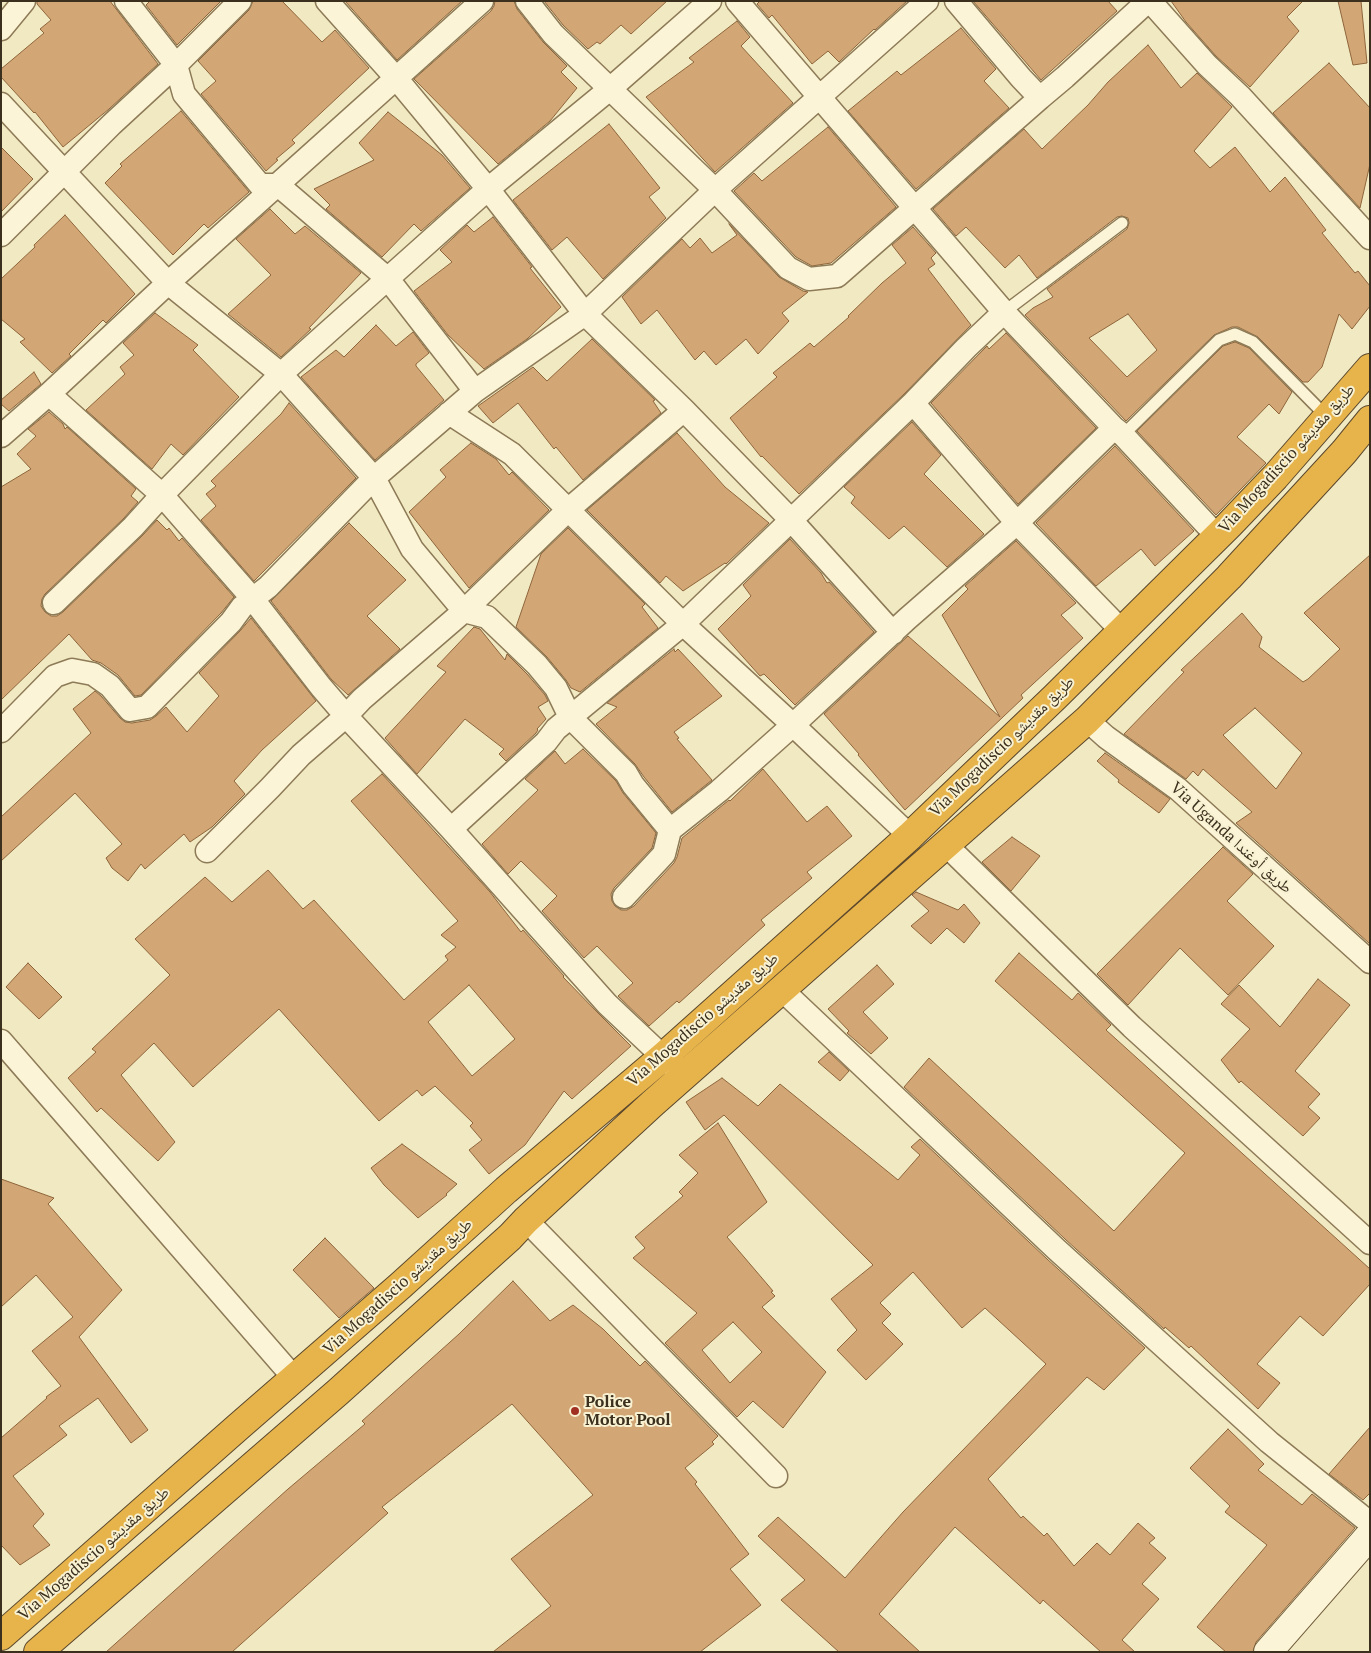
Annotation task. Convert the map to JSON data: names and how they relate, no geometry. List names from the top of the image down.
{
  "streets": {
    "highway": ["Via Mogadiscio طريق مقديشو"],
    "street": ["Via Uganda طريق أوغندا"]
  },
  "crossings": [
    ["Via Mogadiscio طريق مقديشو", "Via Uganda طريق أوغندا"]
  ],
  "places": ["Police Motor Pool"]
}
